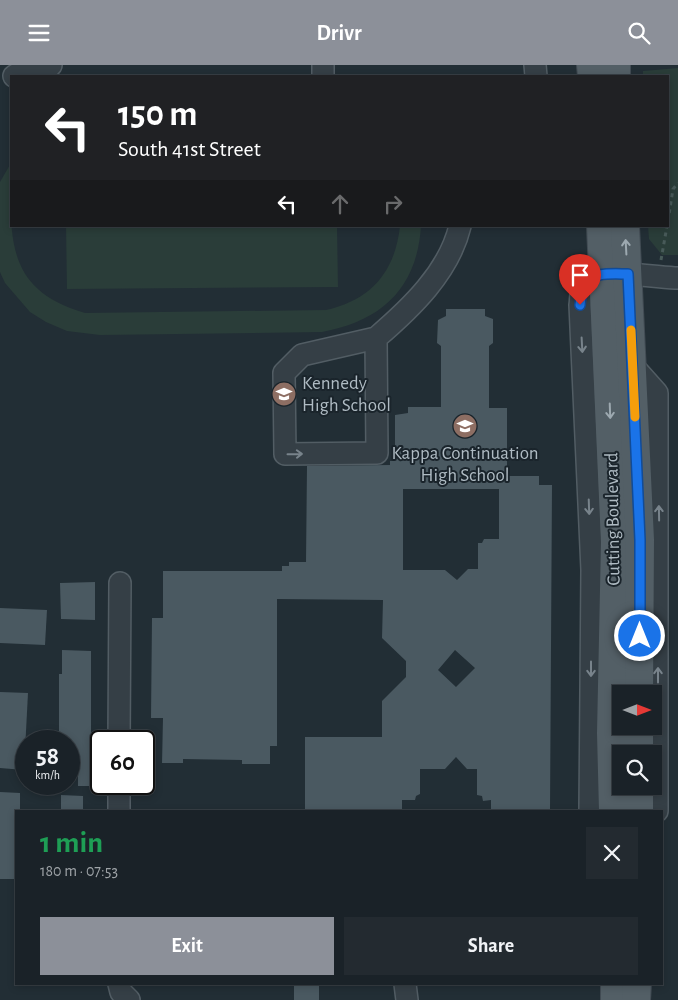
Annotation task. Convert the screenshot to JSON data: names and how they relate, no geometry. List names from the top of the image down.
{
  "streets": {
    "main road": ["Cutting Boulevard"]
  },
  "places": {
    "school or university": ["Kennedy High School", "Kappa Continuation High School"]
  },
  "north": "right",
  "page": {
    "header": "Drivr",
    "turn": ["150 m", "South 41st Street"],
    "speed": "58 km/h",
    "limit": "60",
    "heading": ["1 min", "180 m · 07:53"],
    "buttons": ["Exit", "Share"]
  }
}
